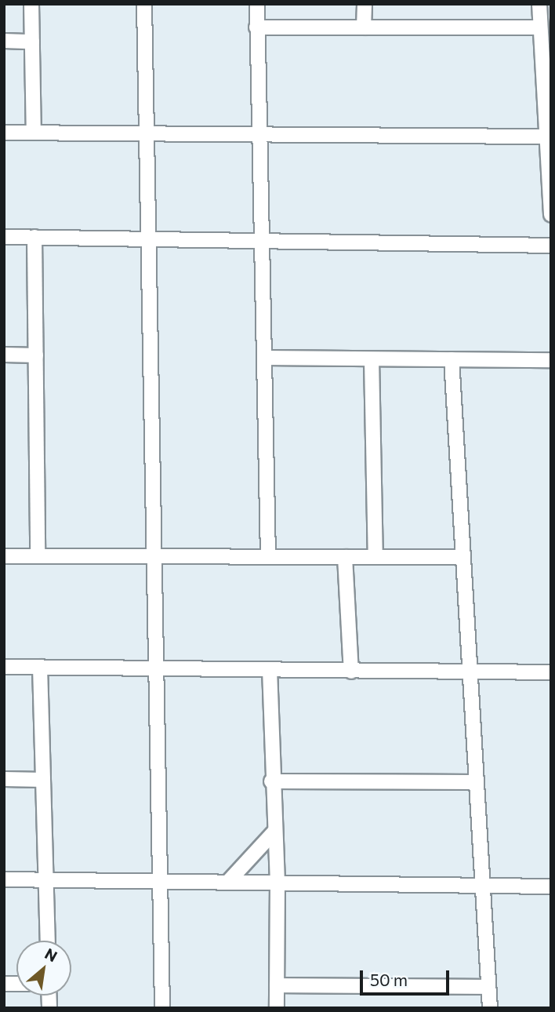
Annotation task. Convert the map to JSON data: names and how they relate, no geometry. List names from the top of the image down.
{
  "scale_bar": "50 m",
  "north": "top right"
}
